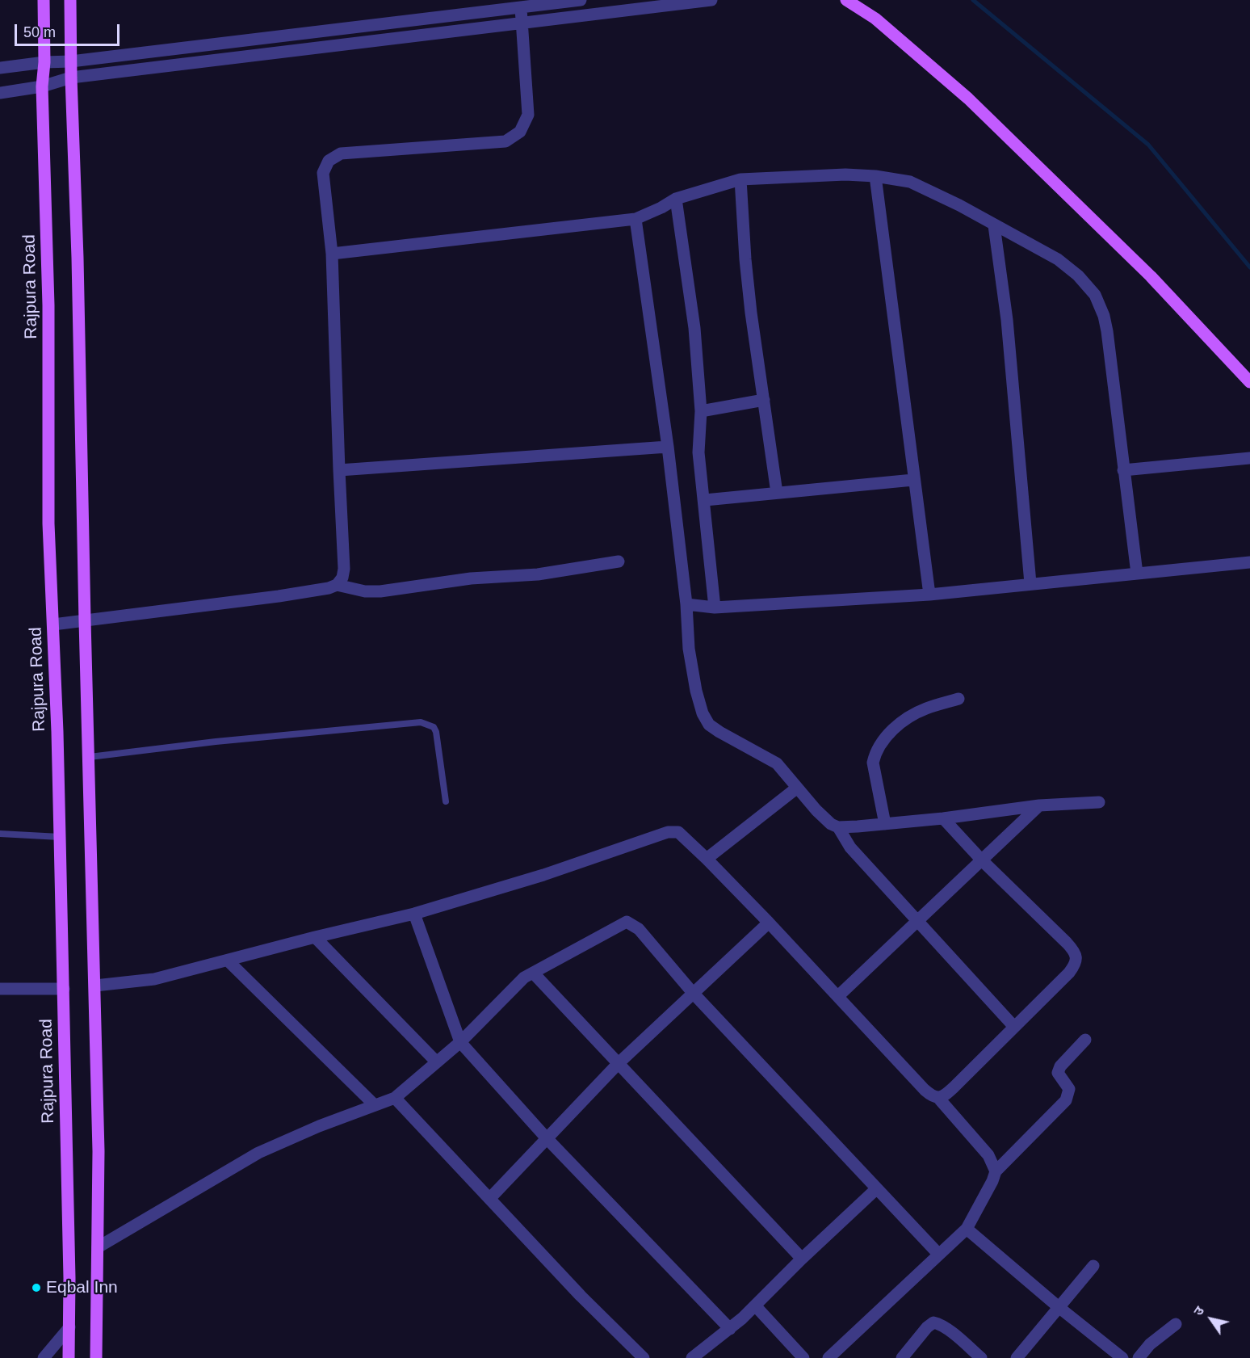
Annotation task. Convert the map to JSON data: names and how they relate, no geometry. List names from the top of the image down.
{
  "streets": {
    "main road": ["Rajpura Road"]
  },
  "places": ["Eqbal Inn"],
  "scale_bar": "50 m",
  "north": "top left"
}
